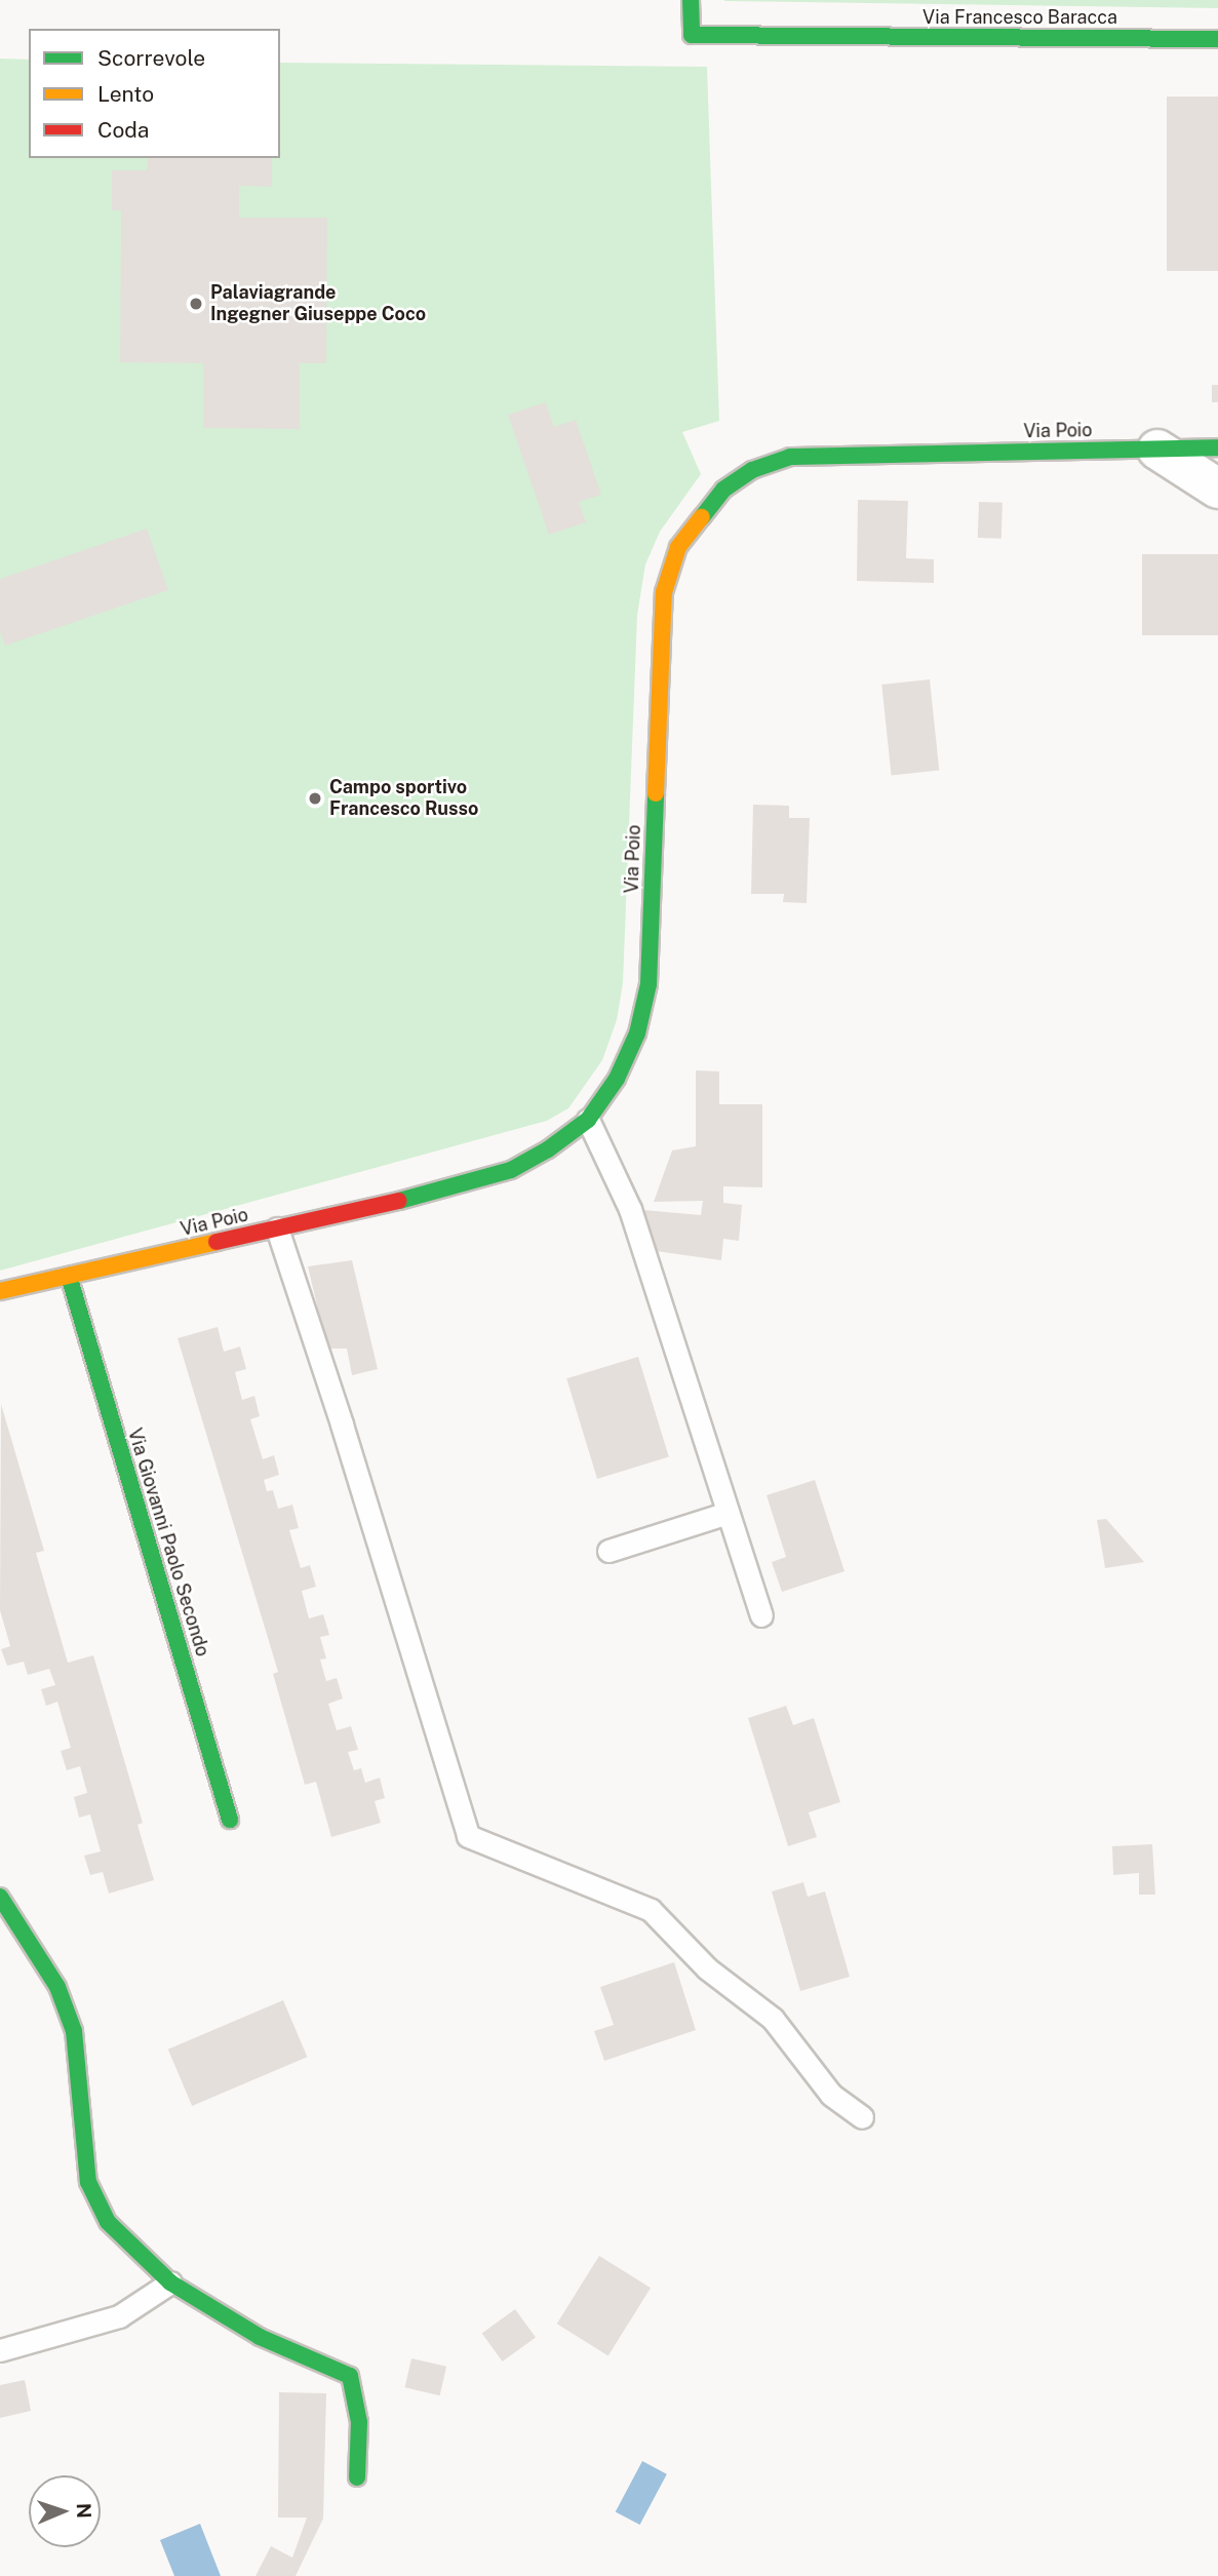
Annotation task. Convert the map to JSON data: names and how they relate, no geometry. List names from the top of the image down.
{
  "streets": {
    "street": ["Via Francesco Baracca", "Via Poio", "Via Giovanni Paolo Secondo"]
  },
  "crossings": [
    ["Via Poio", "Via Giovanni Paolo Secondo"]
  ],
  "places": ["Palaviagrande Ingegner Giuseppe Coco", "Campo sportivo Francesco Russo"],
  "legend": ["Scorrevole", "Lento", "Coda"],
  "north": "right"
}
